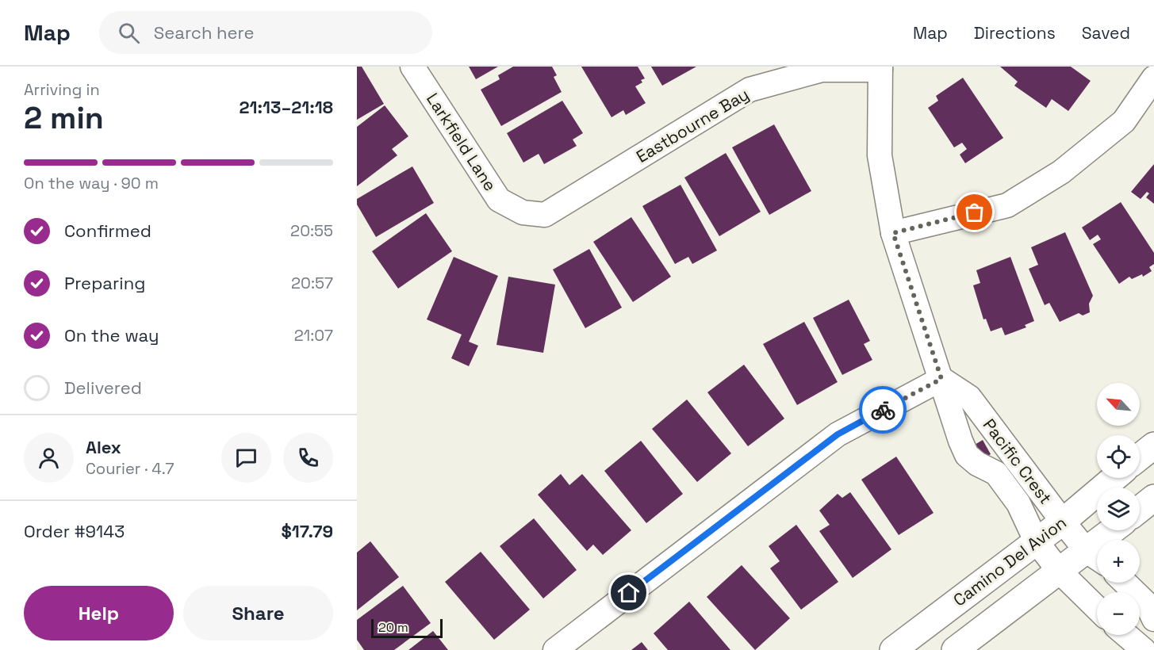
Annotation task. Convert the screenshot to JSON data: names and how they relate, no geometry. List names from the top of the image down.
{
  "streets": {
    "main road": ["Camino Del Avion"],
    "street": ["Eastbourne Bay", "Larkfield Lane", "Pacific Crest"]
  },
  "crossings": [
    ["Eastbourne Bay", "Larkfield Lane"],
    ["Eastbourne Bay", "Pacific Crest"],
    ["Pacific Crest", "Camino Del Avion"]
  ],
  "scale_bar": "20 m",
  "north": "top left",
  "page": {
    "header": "Map",
    "search": "Search here",
    "nav": ["Map", "Directions", "Saved"],
    "heading": ["2 min", "Arriving in", "21:13–21:18"],
    "panel": [
      "Alex",
      "Courier · 4.7",
      "Order #9143",
      "$17.79"
    ],
    "bar": "On the way · 90 m",
    "list": [
      ["Confirmed", "20:55"],
      ["Preparing", "20:57"],
      ["On the way", "21:07"],
      "Delivered"
    ],
    "map_buttons": ["+", "−"],
    "buttons": ["Help", "Share"],
    "scale": "20 m"
  }
}
